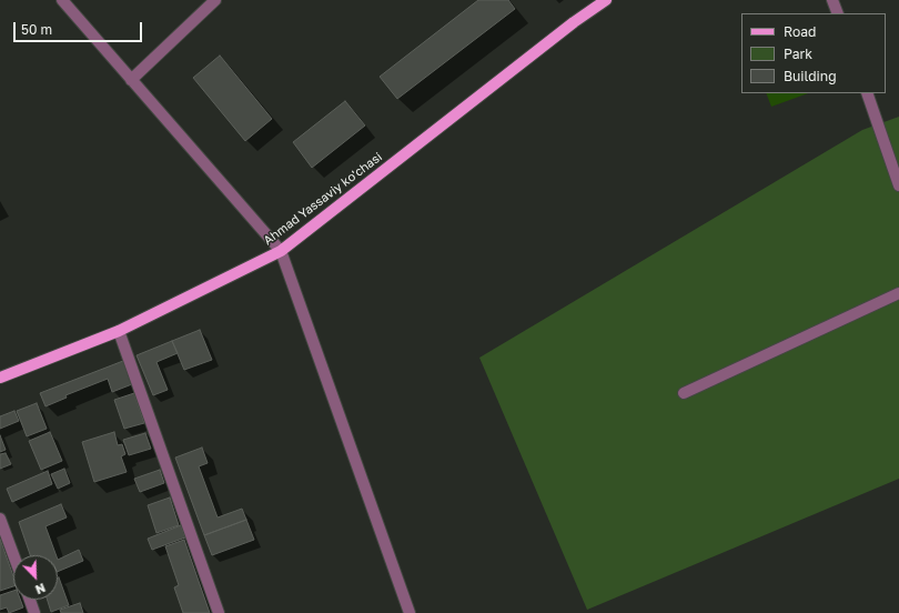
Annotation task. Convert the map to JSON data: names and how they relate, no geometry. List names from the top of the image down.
{
  "streets": {
    "main road": ["Ahmad Yassaviy ko'chasi"]
  },
  "legend": ["Road", "Park", "Building"],
  "scale_bar": "50 m",
  "north": "bottom right"
}
